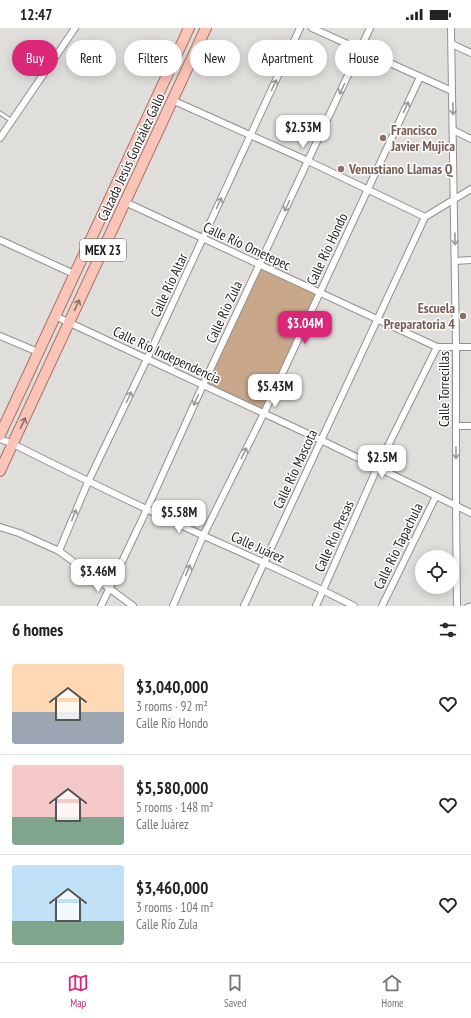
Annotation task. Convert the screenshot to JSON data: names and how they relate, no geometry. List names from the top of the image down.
{
  "streets": {
    "main road": ["Calzada Jesús González Gallo", "MEX 23"],
    "street": [
      "Calle Río Ometepec",
      "Calle Río Hondo",
      "Calle Río Altar",
      "Calle Río Zula",
      "Calle Río Independencia",
      "Calle Torrecillas",
      "Calle Río Mascota",
      "Calle Río Presas",
      "Calle Río Tapachula",
      "Calle Juárez"
    ]
  },
  "crossings": [
    ["Calzada Jesús González Gallo", "Calle Río Ometepec"],
    ["Calzada Jesús González Gallo", "Calle Río Independencia"],
    ["Calzada Jesús González Gallo", "Calle Juárez"],
    ["Calle Río Ometepec", "Calle Río Hondo"],
    ["Calle Río Ometepec", "Calle Río Altar"],
    ["Calle Río Ometepec", "Calle Río Zula"],
    ["Calle Río Ometepec", "Calle Torrecillas"],
    ["Calle Río Ometepec", "Calle Río Mascota"],
    ["Calle Río Ometepec", "Calle Río Presas"],
    ["Calle Río Hondo", "Calle Río Independencia"],
    ["Calle Río Hondo", "Calle Juárez"],
    ["Calle Río Altar", "Calle Río Independencia"],
    ["Calle Río Altar", "Calle Juárez"],
    ["Calle Río Zula", "Calle Río Independencia"],
    ["Calle Río Zula", "Calle Juárez"],
    ["Calle Río Independencia", "Calle Torrecillas"],
    ["Calle Río Independencia", "Calle Río Mascota"],
    ["Calle Río Independencia", "Calle Río Presas"],
    ["Calle Río Independencia", "Calle Río Tapachula"],
    ["Calle Río Mascota", "Calle Juárez"],
    ["Calle Río Presas", "Calle Juárez"]
  ],
  "one_way": ["Calle Río Hondo", "Calle Río Altar", "Calle Río Zula"],
  "places": ["Francisco Javier Mujica", "Venustiano Llamas Q", "Escuela Preparatoria 4"],
  "page": {
    "status": "12:47",
    "chip": [
      "Buy",
      "Rent",
      "Filters",
      "New",
      "Apartment",
      "House"
    ],
    "price": [
      "$2.53M",
      "$3.04M",
      "$5.43M",
      "$2.5M",
      "$5.58M",
      "$3.46M"
    ],
    "heading": "6 homes",
    "list": [
      {
        "name": "$3,040,000",
        "note": "3 rooms · 92 m² · Calle Río Hondo"
      },
      {
        "name": "$5,580,000",
        "note": "5 rooms · 148 m² · Calle Juárez"
      },
      {
        "name": "$3,460,000",
        "note": "3 rooms · 104 m² · Calle Río Zula"
      }
    ],
    "tabs": ["Map", "Saved", "Home"]
  }
}
